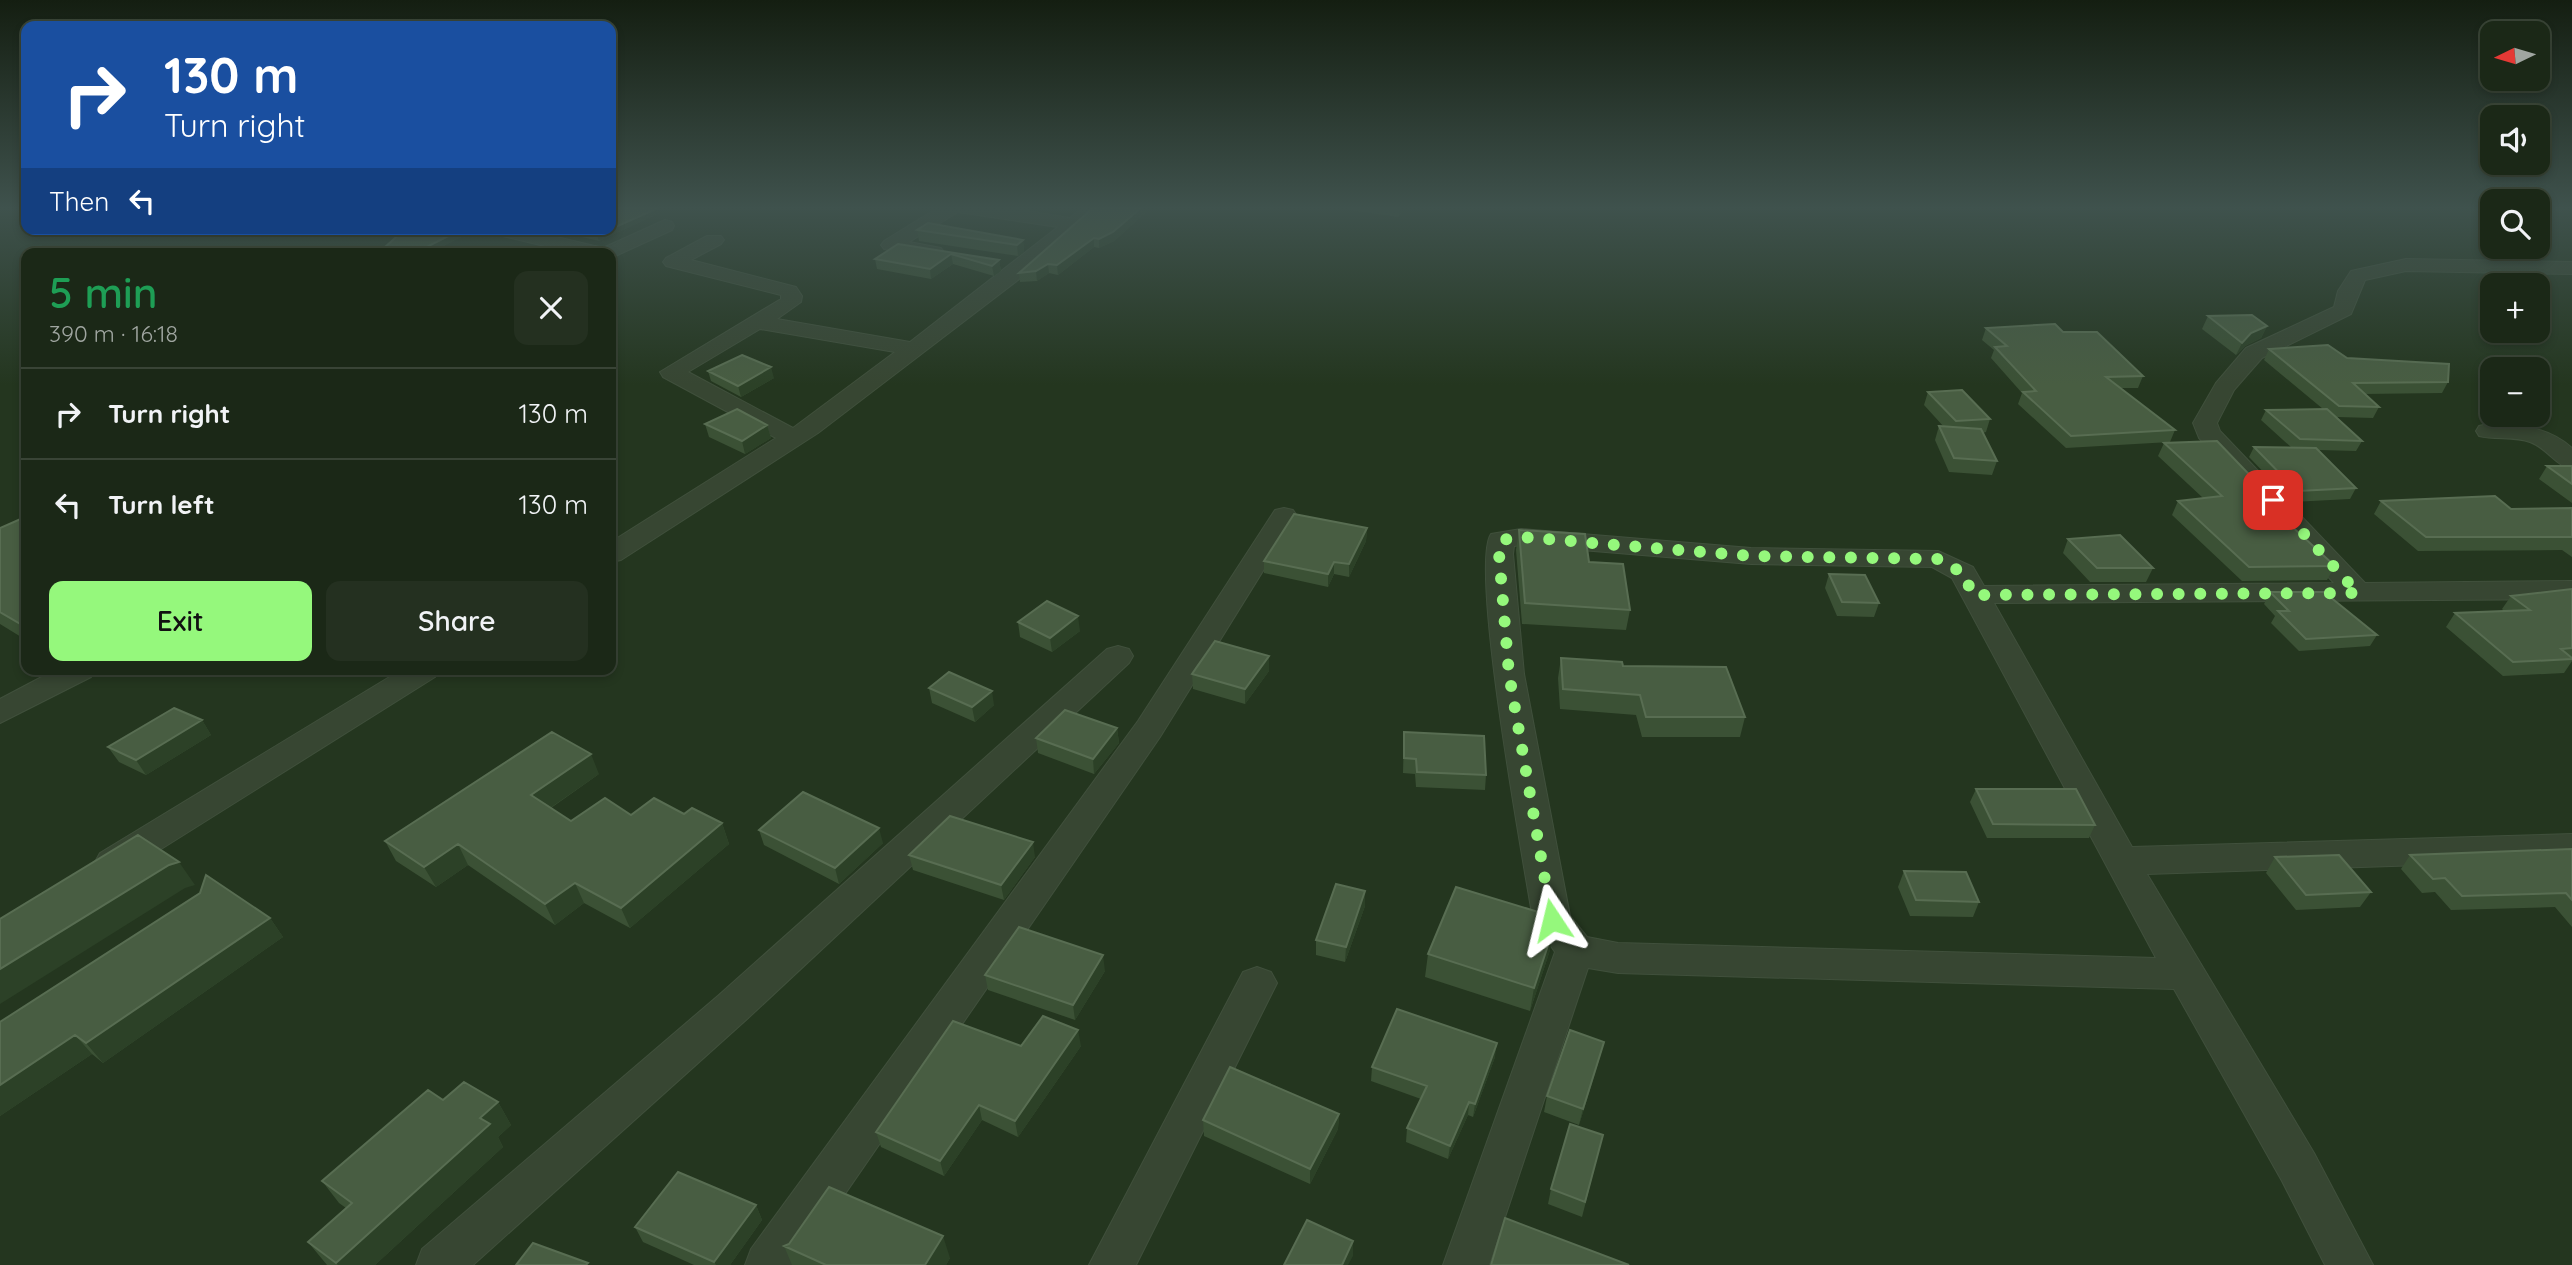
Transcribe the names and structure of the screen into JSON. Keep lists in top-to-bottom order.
{
  "north": "left",
  "page": {
    "map_buttons": ["+", "−"],
    "turn": ["130 m", "Turn right"],
    "then": "Then",
    "heading": ["5 min", "390 m · 16:18"],
    "list": [
      {
        "name": "Turn right",
        "value": "130 m"
      },
      {
        "name": "Turn left",
        "value": "130 m"
      }
    ],
    "buttons": ["Exit", "Share"]
  }
}
